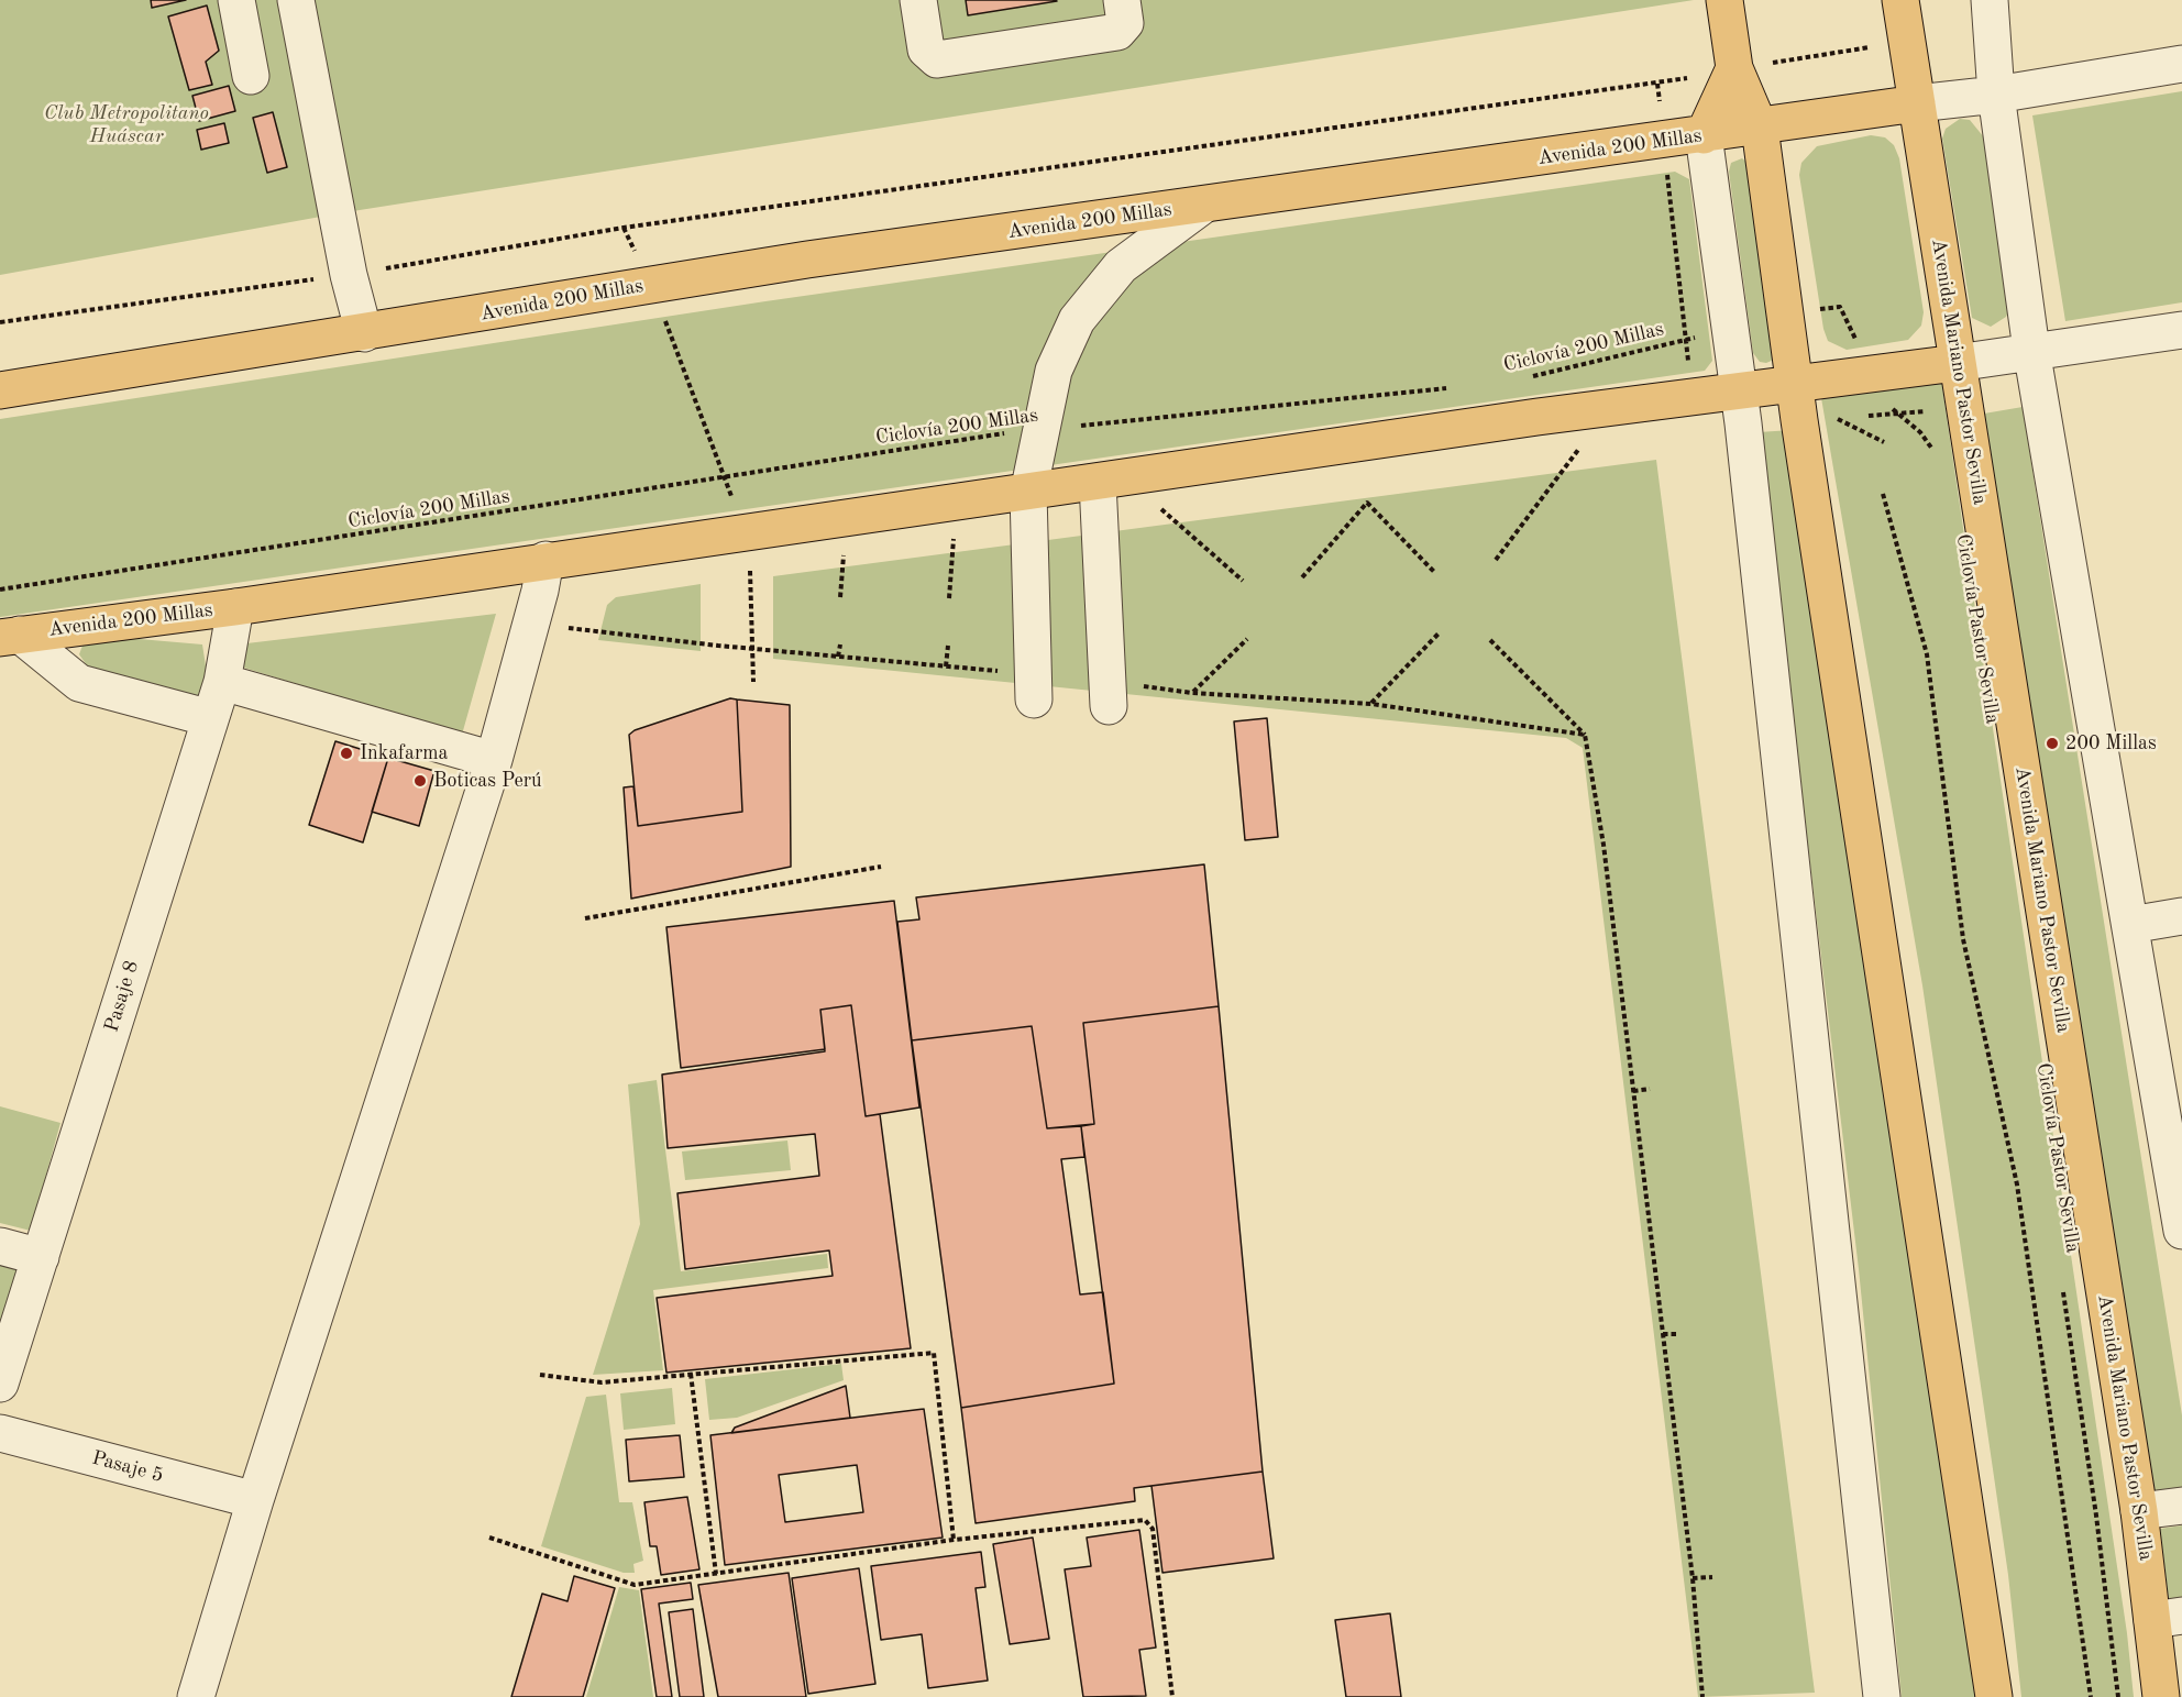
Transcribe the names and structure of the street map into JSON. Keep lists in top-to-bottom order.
{
  "streets": {
    "main road": ["Avenida 200 Millas", "Avenida Mariano Pastor Sevilla"],
    "street": ["Pasaje 8", "Pasaje 5"],
    "path": ["Ciclovía 200 Millas", "Ciclovía Pastor Sevilla"]
  },
  "crossings": [
    ["Avenida 200 Millas", "Avenida Mariano Pastor Sevilla"],
    ["Avenida 200 Millas", "Pasaje 8"]
  ],
  "parks": ["Club Metropolitano Huáscar"],
  "places": ["200 Millas", "Inkafarma", "Boticas Perú"]
}
